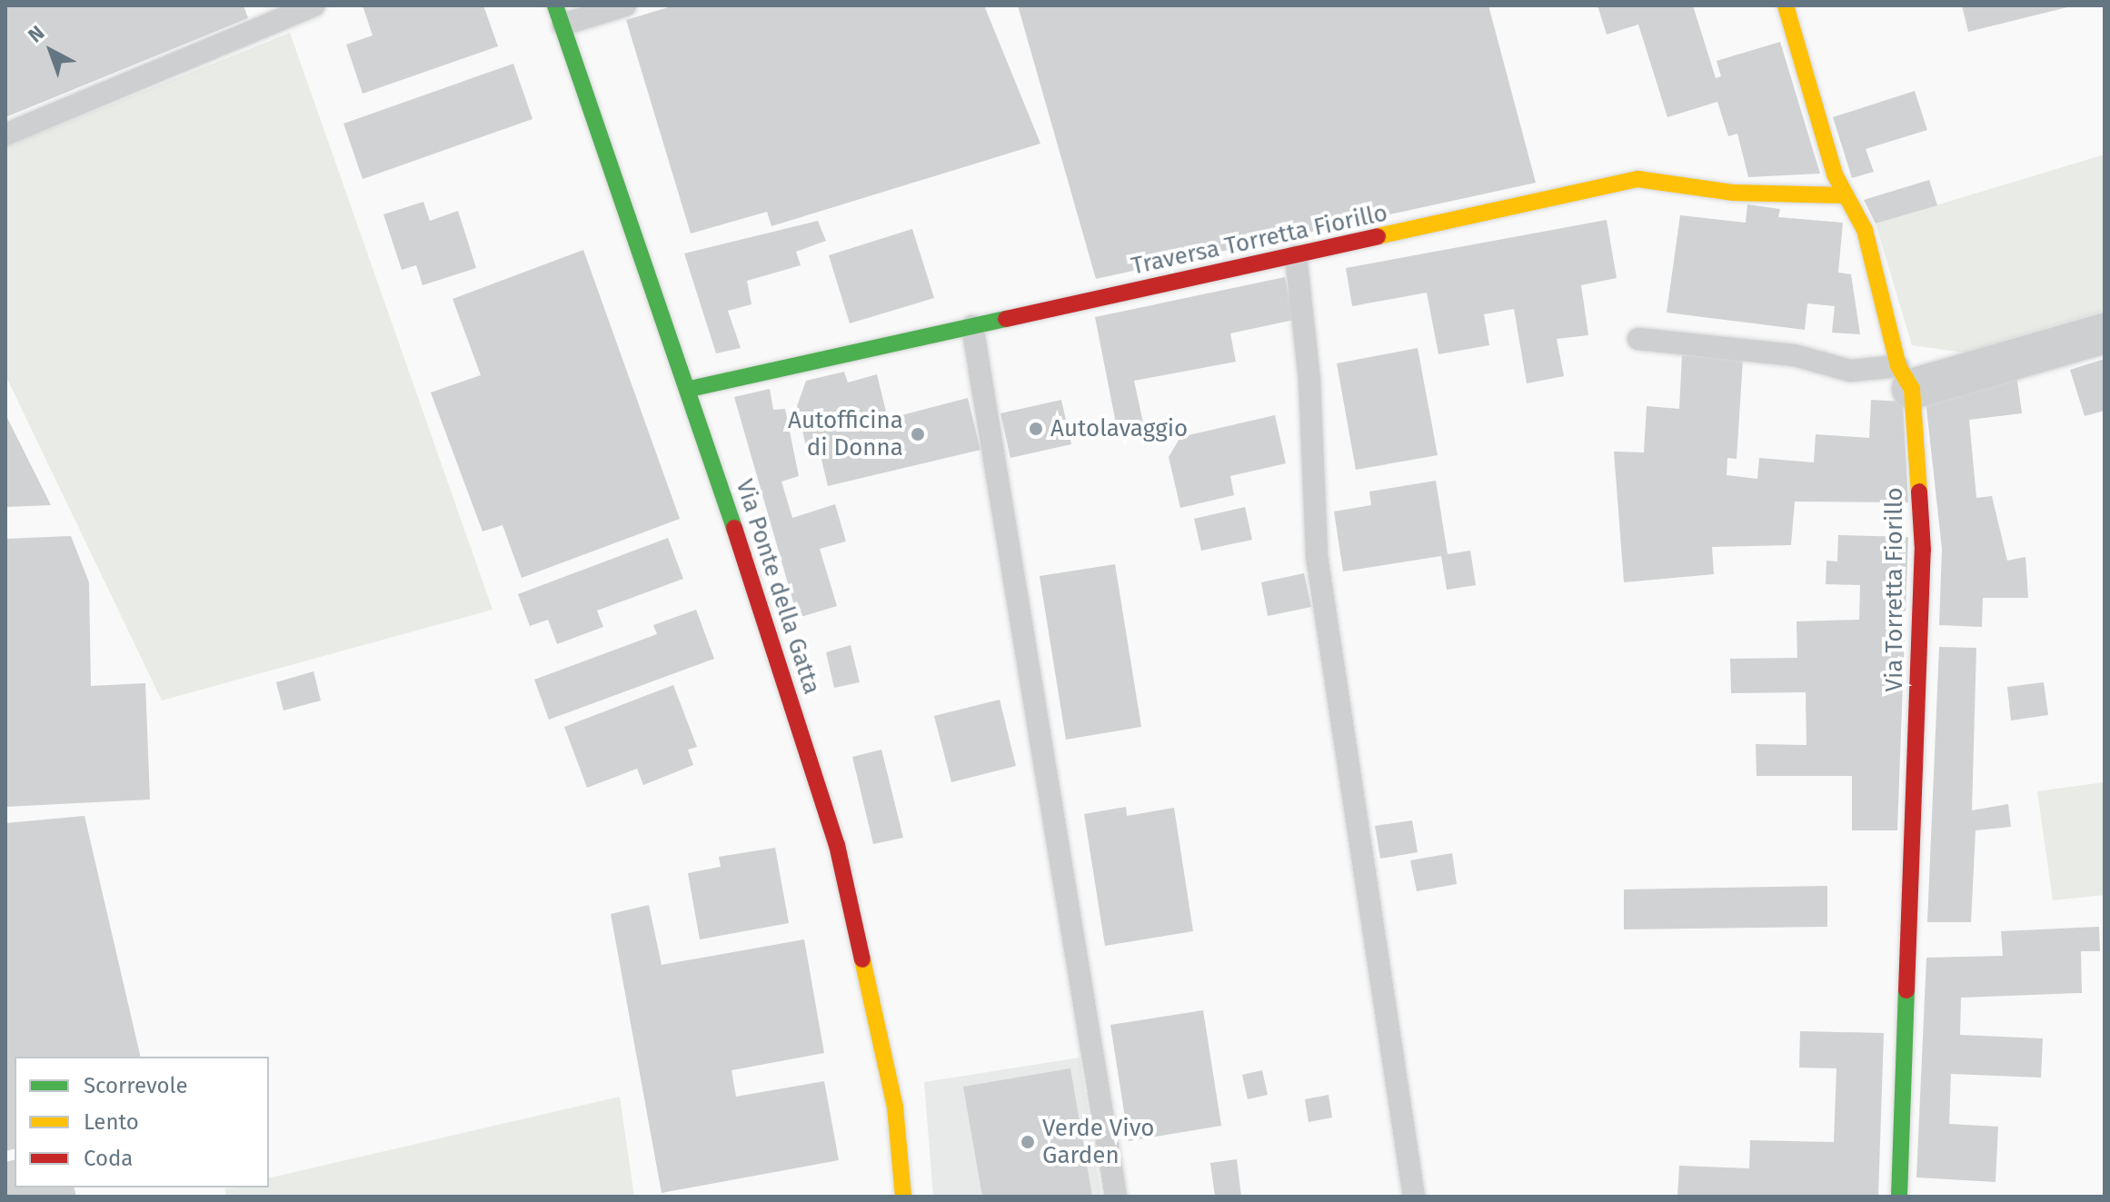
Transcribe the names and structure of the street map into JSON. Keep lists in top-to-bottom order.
{
  "streets": {
    "street": ["Traversa Torretta Fiorillo", "Via Ponte della Gatta", "Via Torretta Fiorillo"]
  },
  "crossings": [
    ["Traversa Torretta Fiorillo", "Via Ponte della Gatta"],
    ["Traversa Torretta Fiorillo", "Via Torretta Fiorillo"]
  ],
  "places": ["Autolavaggio", "Autofficina di Donna", "Verde Vivo Garden"],
  "legend": ["Scorrevole", "Lento", "Coda"],
  "north": "top left"
}
